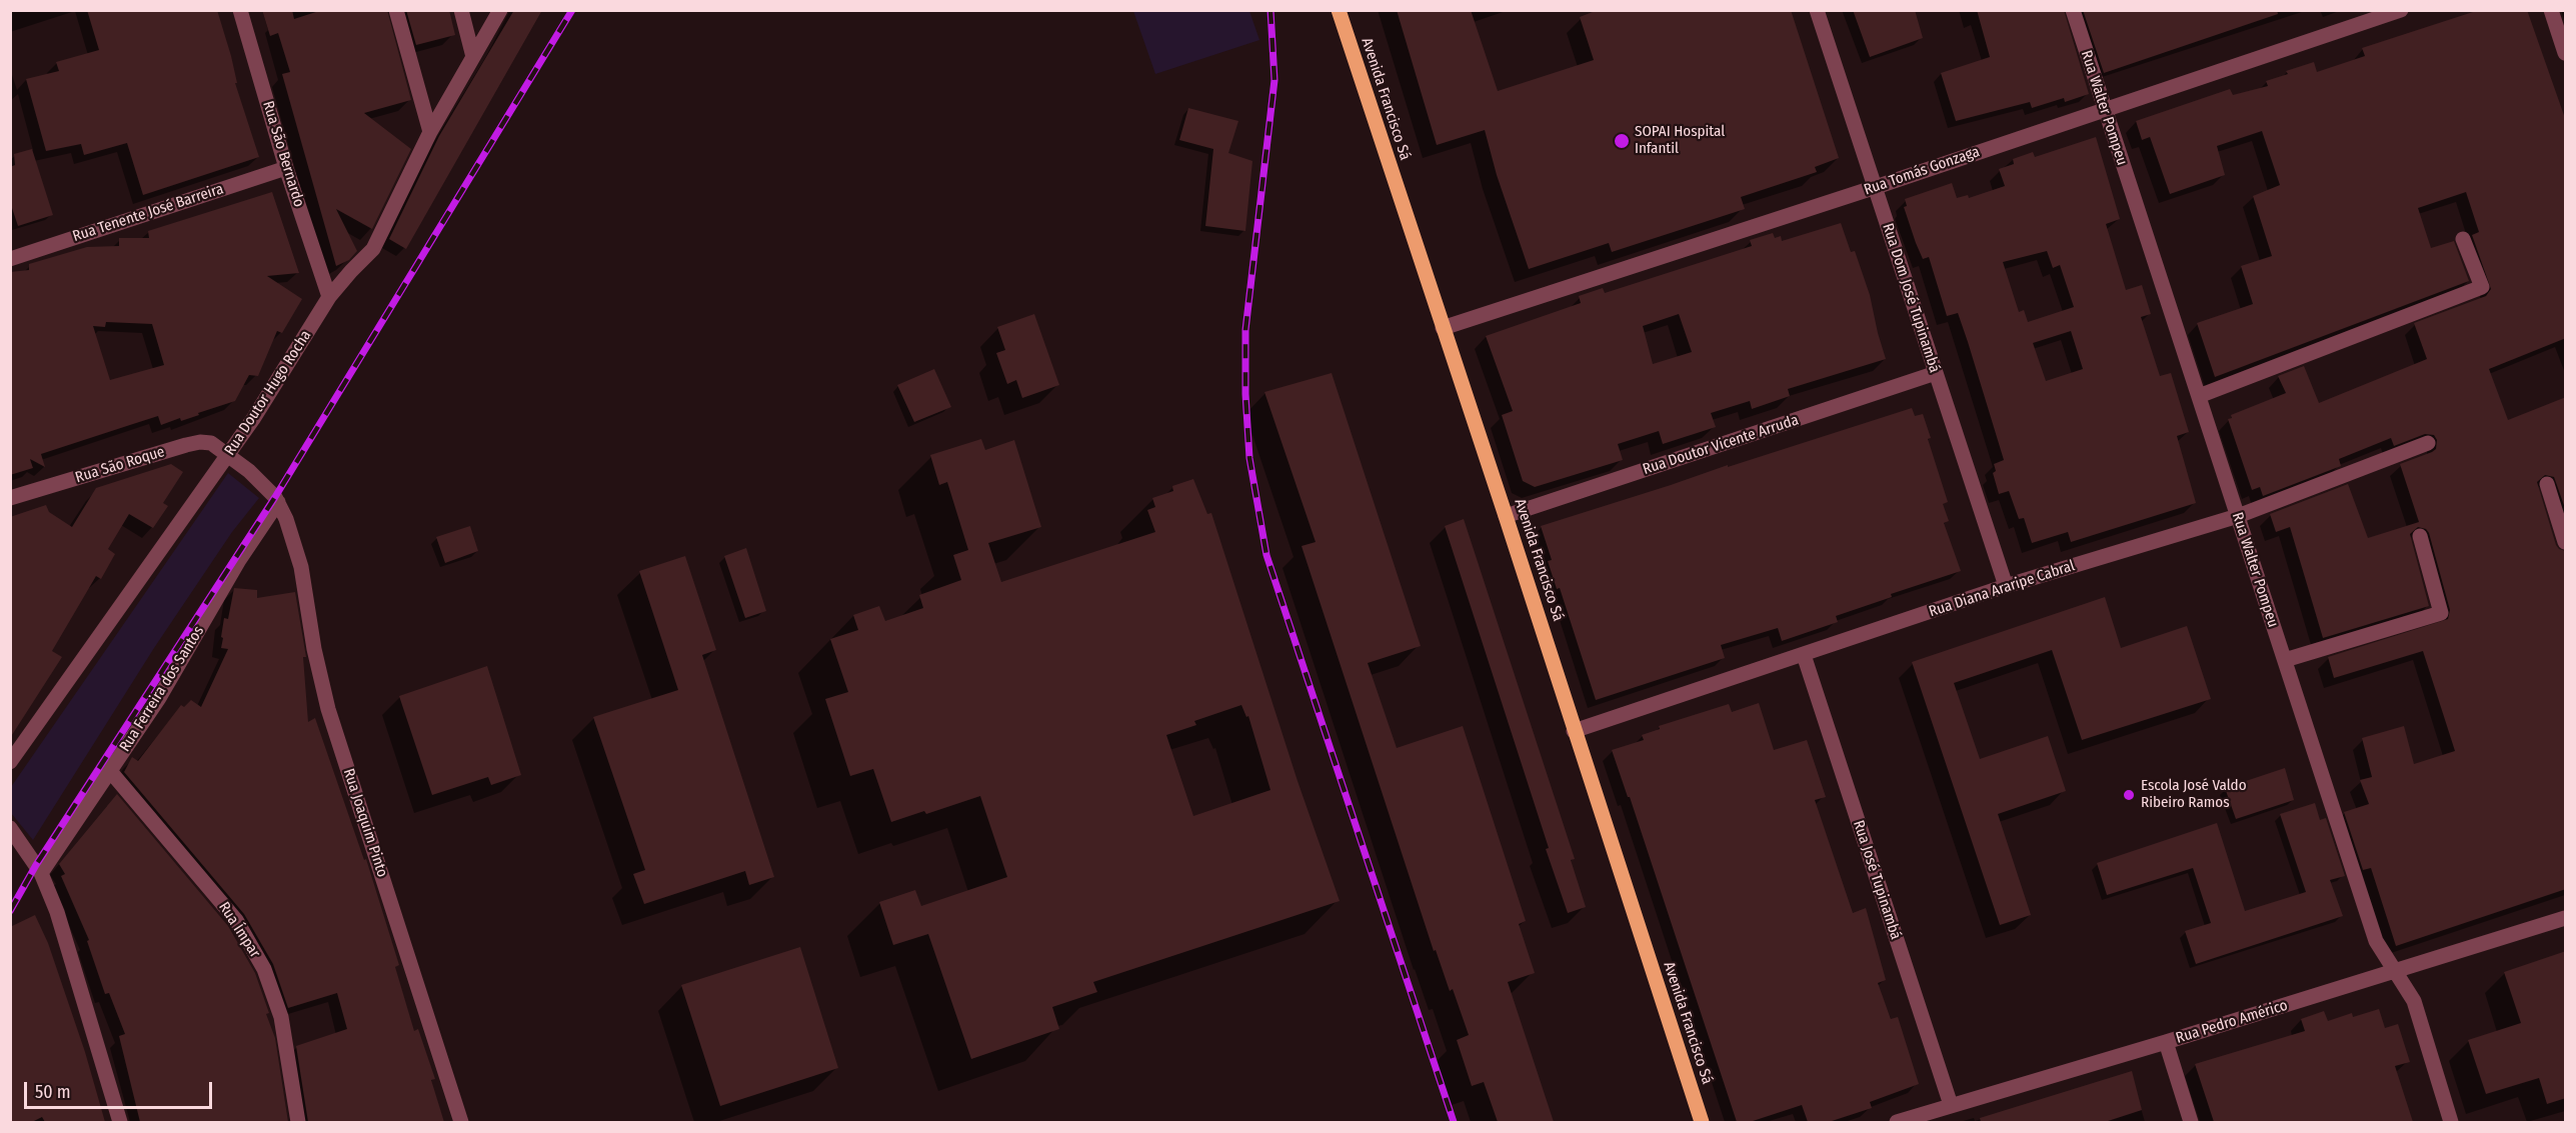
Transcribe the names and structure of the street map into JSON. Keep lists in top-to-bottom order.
{
  "streets": {
    "main road": ["Avenida Francisco Sá"],
    "street": [
      "Rua Walter Pompeu",
      "Rua São Bernardo",
      "Rua Tomás Gonzaga",
      "Rua Tenente José Barreira",
      "Rua Dom José Tupinambá",
      "Rua Doutor Hugo Rocha",
      "Rua Doutor Vicente Arruda",
      "Rua São Roque",
      "Rua Diana Araripe Cabral",
      "Rua Ferreira dos Santos",
      "Rua Joaquim Pinto",
      "Rua José Tupinambá",
      "Rua Ímpar",
      "Rua Pedro Américo"
    ]
  },
  "crossings": [
    ["Avenida Francisco Sá", "Rua Tomás Gonzaga"],
    ["Avenida Francisco Sá", "Rua Doutor Vicente Arruda"],
    ["Avenida Francisco Sá", "Rua Diana Araripe Cabral"],
    ["Rua Walter Pompeu", "Rua Tomás Gonzaga"],
    ["Rua Walter Pompeu", "Rua Diana Araripe Cabral"],
    ["Rua Walter Pompeu", "Rua Pedro Américo"],
    ["Rua São Bernardo", "Rua Tenente José Barreira"],
    ["Rua São Bernardo", "Rua Doutor Hugo Rocha"],
    ["Rua Tomás Gonzaga", "Rua Dom José Tupinambá"],
    ["Rua Dom José Tupinambá", "Rua Doutor Vicente Arruda"],
    ["Rua Dom José Tupinambá", "Rua Diana Araripe Cabral"],
    ["Rua Doutor Hugo Rocha", "Rua São Roque"],
    ["Rua Diana Araripe Cabral", "Rua José Tupinambá"],
    ["Rua Ferreira dos Santos", "Rua Joaquim Pinto"],
    ["Rua Ferreira dos Santos", "Rua Ímpar"],
    ["Rua José Tupinambá", "Rua Pedro Américo"]
  ],
  "places": ["SOPAI Hospital Infantil", "Escola José Valdo Ribeiro Ramos"],
  "scale_bar": "50 m"
}
